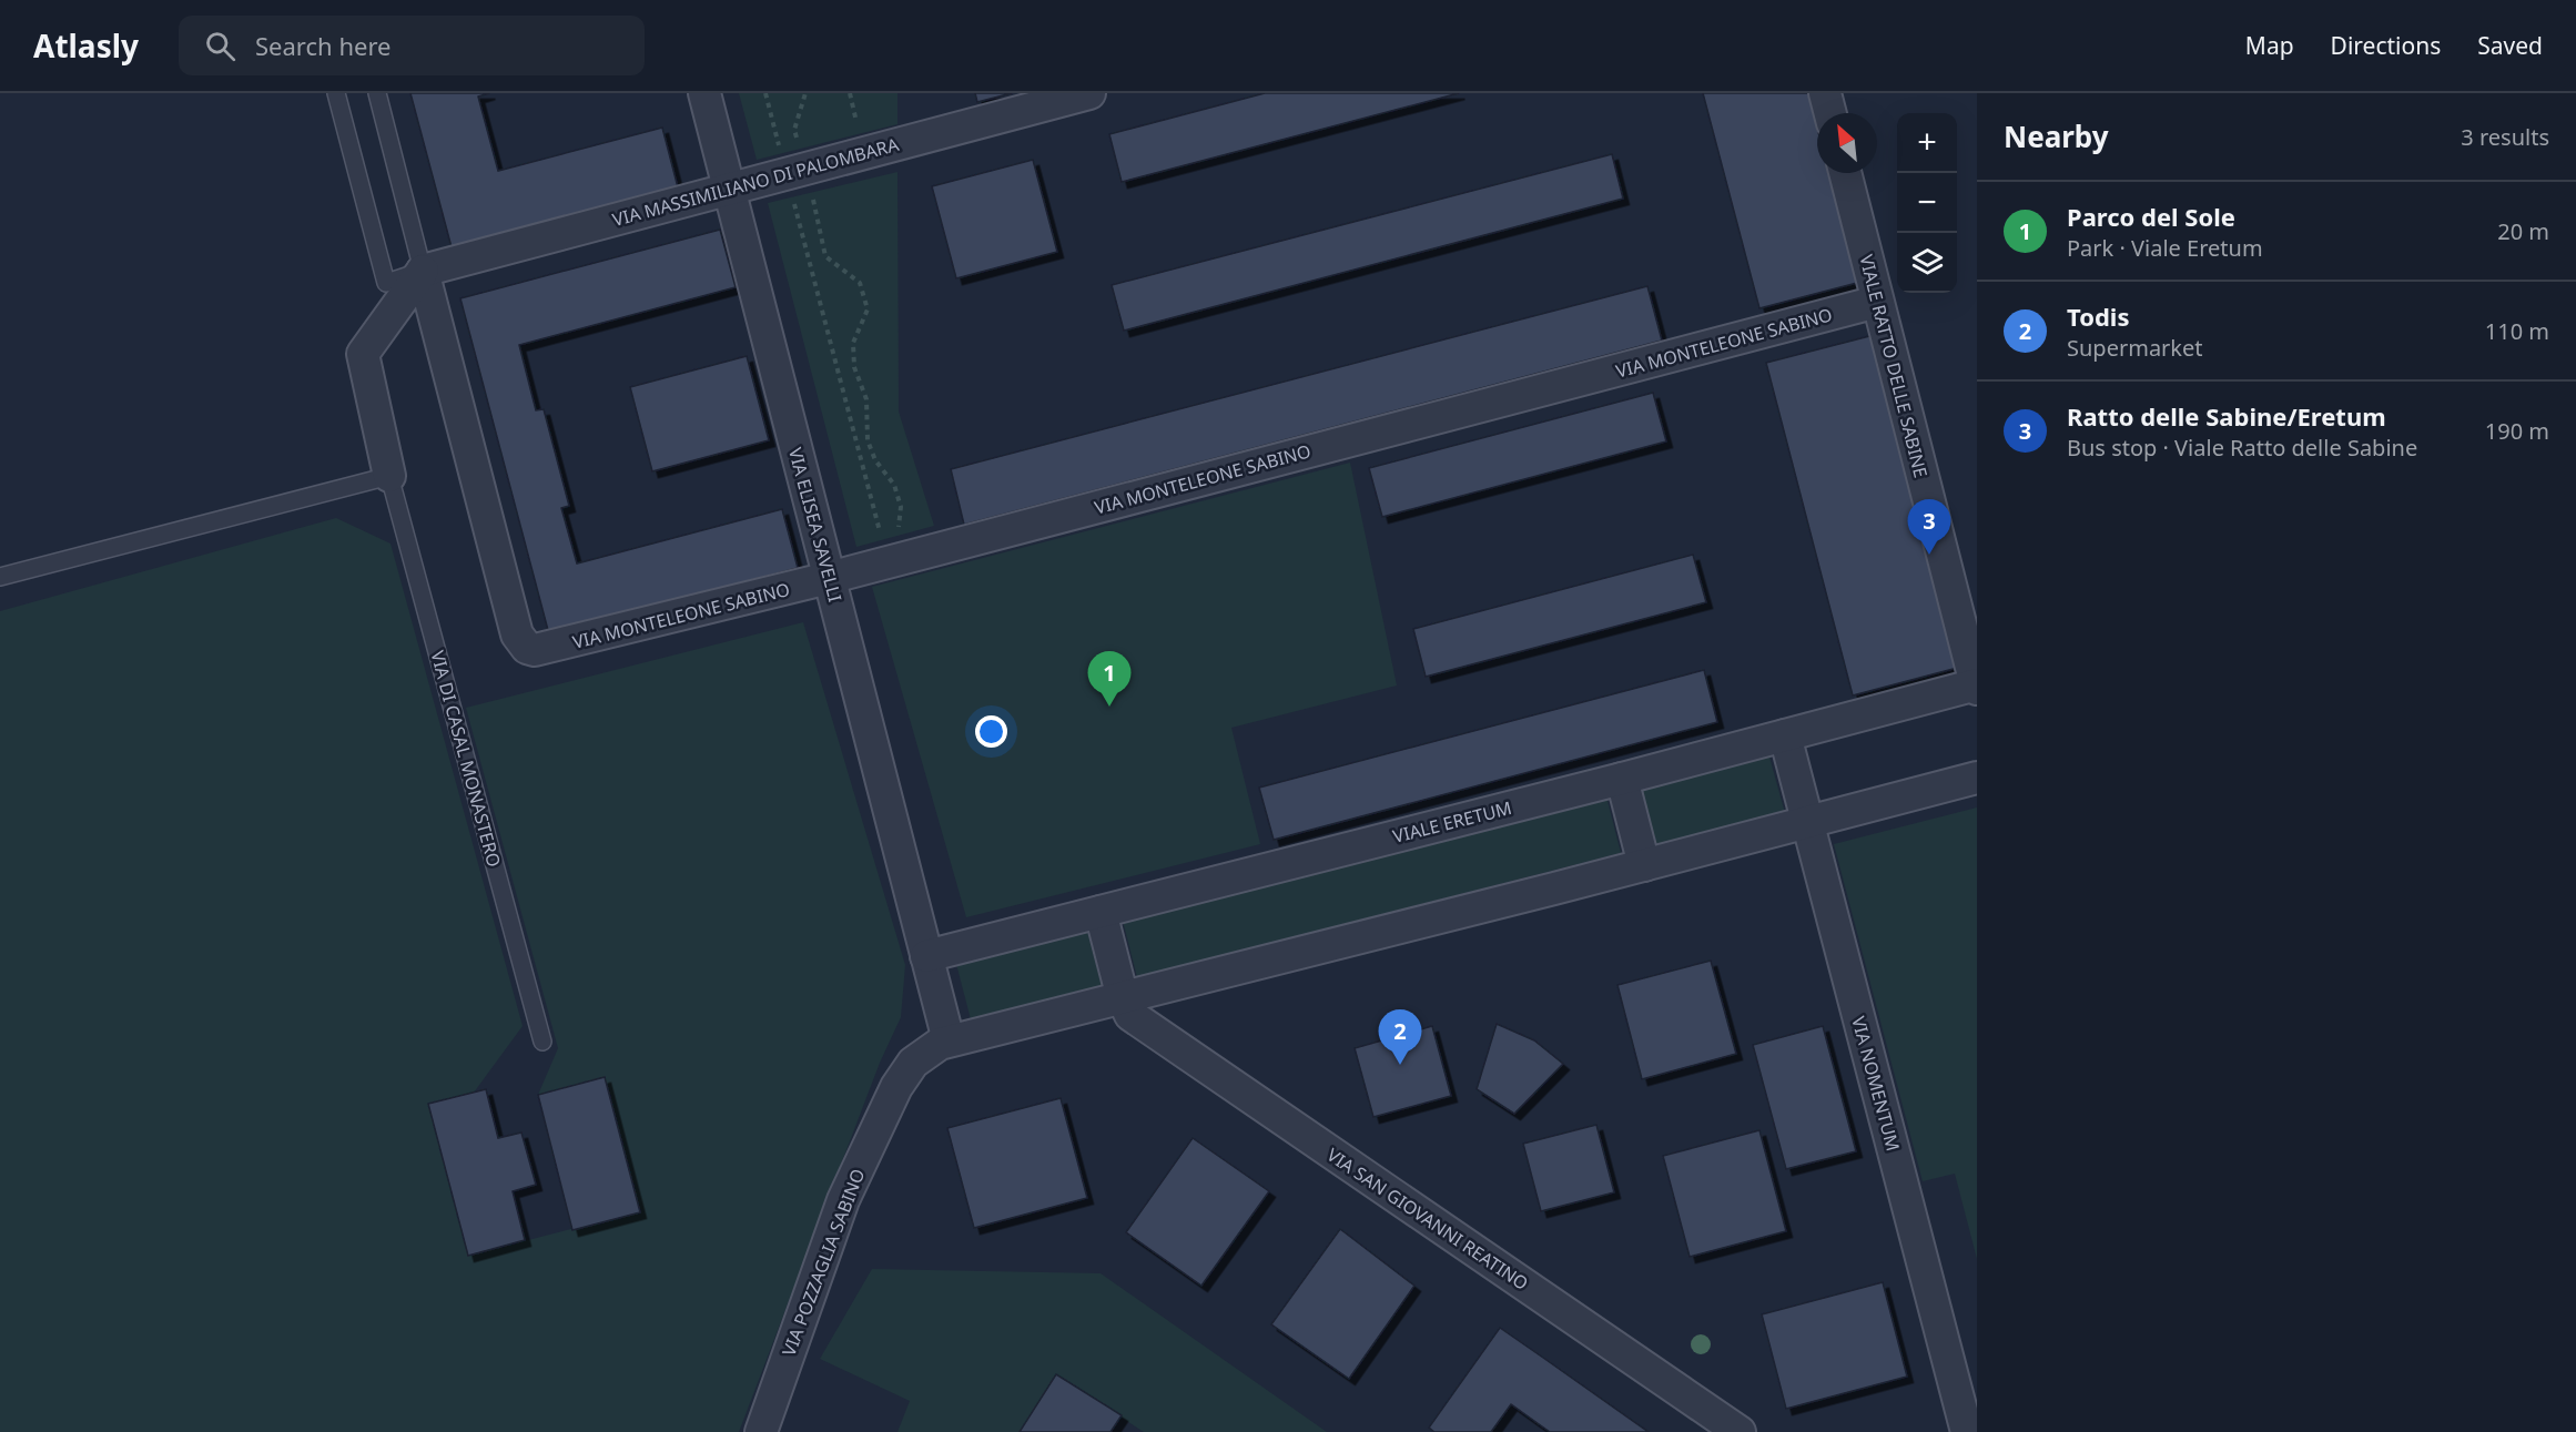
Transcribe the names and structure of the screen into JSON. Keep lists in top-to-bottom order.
{
  "streets": {
    "street": [
      "VIA MASSIMILIANO DI PALOMBARA",
      "VIA MONTELEONE SABINO",
      "VIALE RATTO DELLE SABINE",
      "VIA ELISEA SAVELLI",
      "VIA DI CASAL MONASTERO",
      "VIALE ERETUM",
      "VIA NOMENTUM",
      "VIA SAN GIOVANNI REATINO",
      "VIA POZZAGLIA SABINO"
    ]
  },
  "crossings": [
    ["VIA MASSIMILIANO DI PALOMBARA", "VIA MONTELEONE SABINO"],
    ["VIA MASSIMILIANO DI PALOMBARA", "VIA ELISEA SAVELLI"],
    ["VIA MASSIMILIANO DI PALOMBARA", "VIA DI CASAL MONASTERO"],
    ["VIA MONTELEONE SABINO", "VIALE RATTO DELLE SABINE"],
    ["VIA MONTELEONE SABINO", "VIA ELISEA SAVELLI"],
    ["VIA MONTELEONE SABINO", "VIA DI CASAL MONASTERO"],
    ["VIALE RATTO DELLE SABINE", "VIALE ERETUM"],
    ["VIA ELISEA SAVELLI", "VIALE ERETUM"],
    ["VIA ELISEA SAVELLI", "VIA POZZAGLIA SABINO"],
    ["VIALE ERETUM", "VIA NOMENTUM"]
  ],
  "north": "top left",
  "page": {
    "header": "Atlasly",
    "search": "Search here",
    "nav": ["Map", "Directions", "Saved"],
    "heading": ["Nearby", "3 results"],
    "map_buttons": ["+", "−"],
    "list": [
      {
        "mark": "1",
        "name": "Parco del Sole",
        "note": "Park · Viale Eretum",
        "value": "20 m"
      },
      {
        "mark": "2",
        "name": "Todis",
        "note": "Supermarket",
        "value": "110 m"
      },
      {
        "mark": "3",
        "name": "Ratto delle Sabine/Eretum",
        "note": "Bus stop · Viale Ratto delle Sabine",
        "value": "190 m"
      }
    ],
    "pins": ["3", "1", "2"]
  }
}
